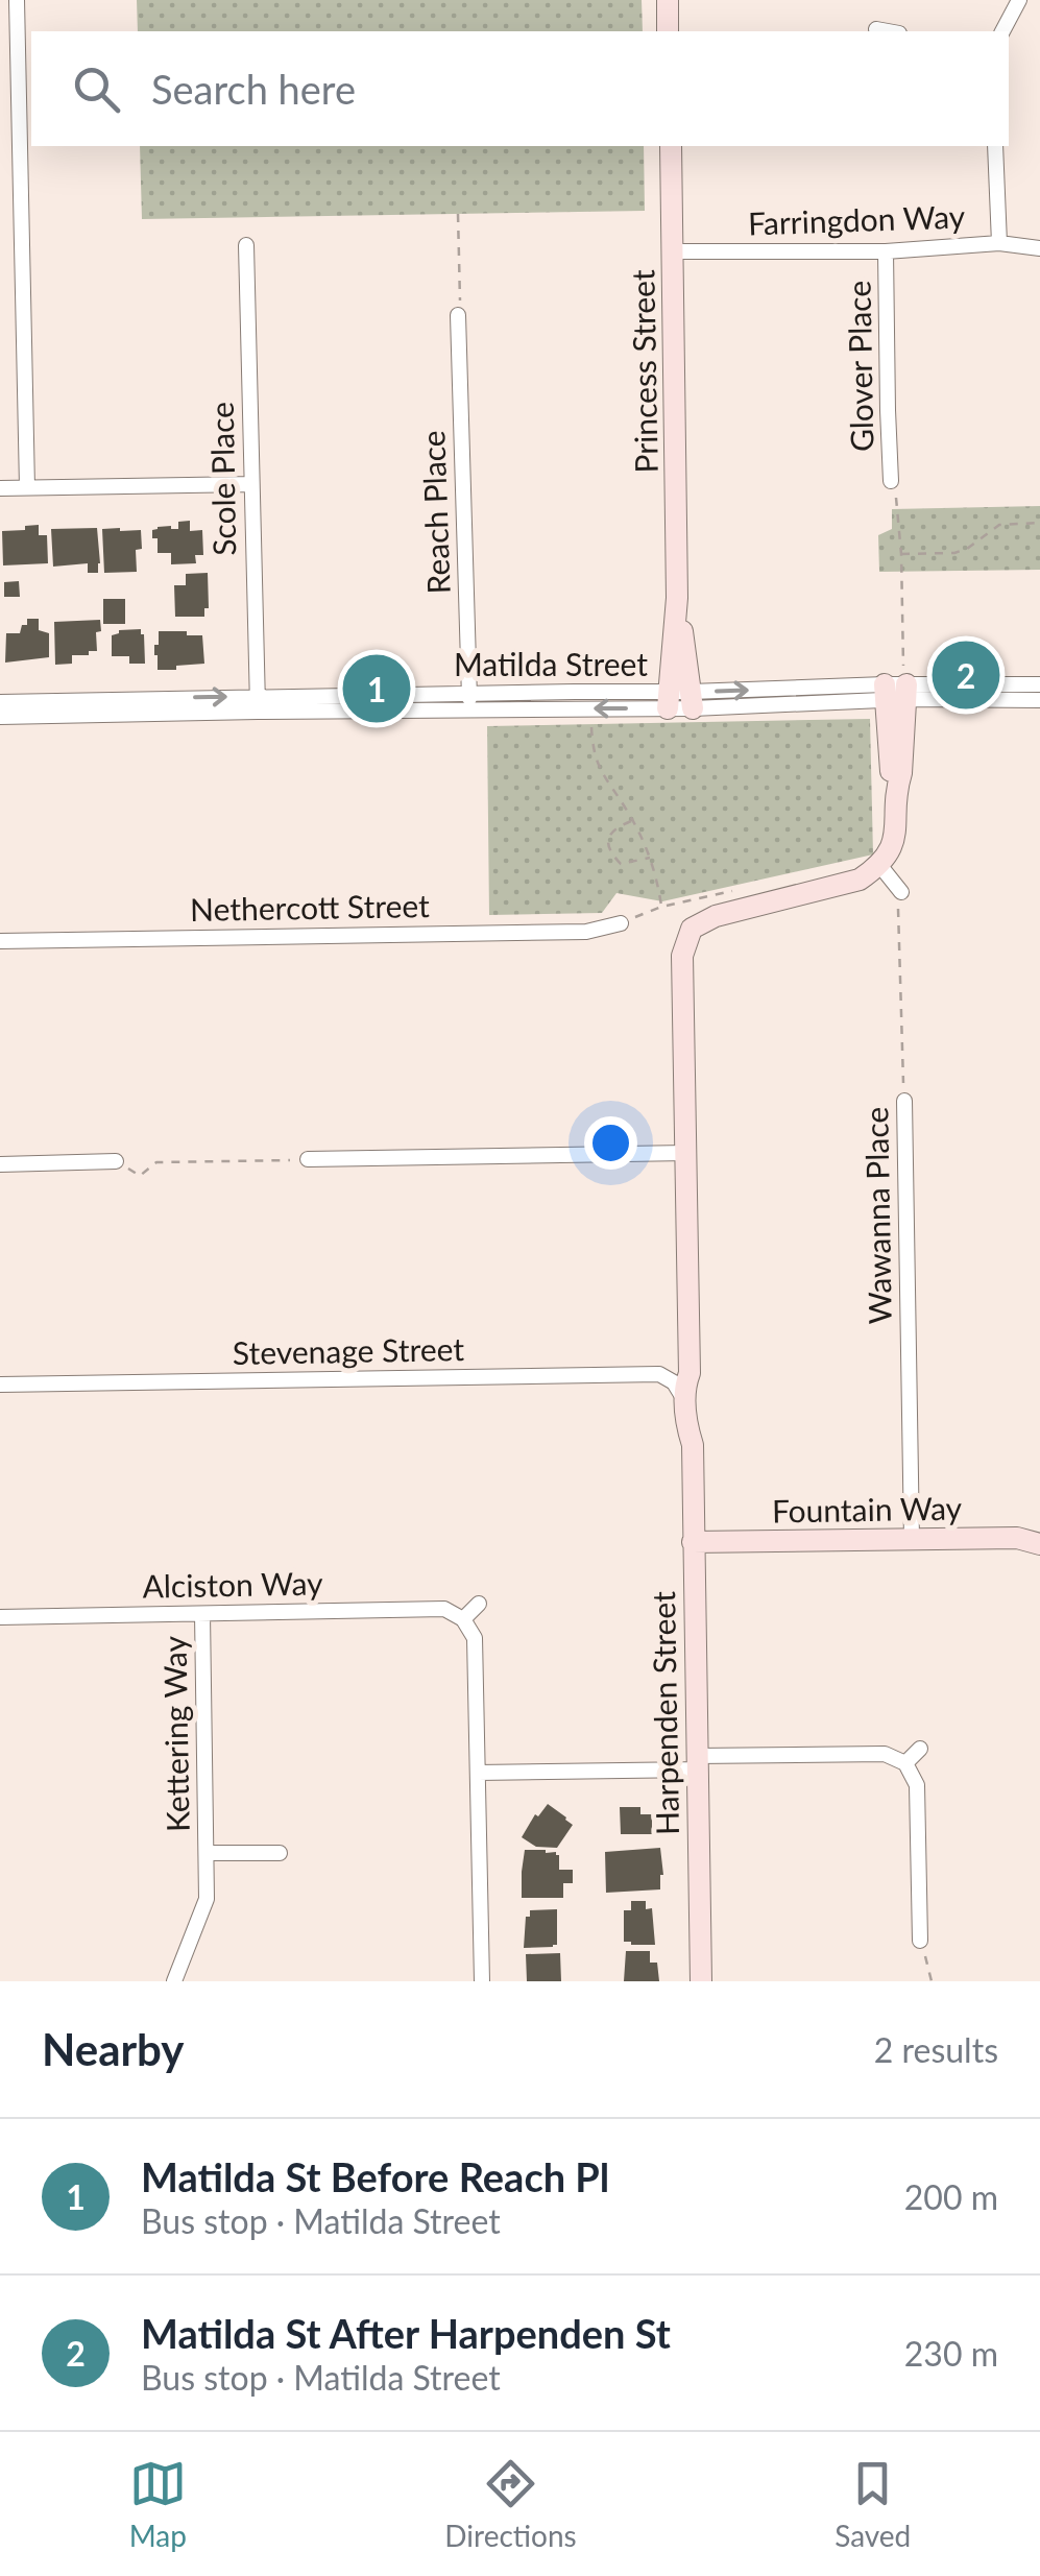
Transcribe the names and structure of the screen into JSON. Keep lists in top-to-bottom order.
{
  "streets": {
    "street": [
      "Farringdon Way",
      "Glover Place",
      "Princess Street",
      "Scole Place",
      "Reach Place",
      "Matilda Street",
      "Nethercott Street",
      "Wawanna Place",
      "Stevenage Street",
      "Fountain Way",
      "Alciston Way",
      "Harpenden Street",
      "Kettering Way"
    ]
  },
  "crossings": [
    ["Farringdon Way", "Glover Place"],
    ["Farringdon Way", "Princess Street"],
    ["Princess Street", "Matilda Street"],
    ["Scole Place", "Matilda Street"],
    ["Reach Place", "Matilda Street"],
    ["Wawanna Place", "Fountain Way"],
    ["Stevenage Street", "Harpenden Street"],
    ["Fountain Way", "Harpenden Street"],
    ["Alciston Way", "Kettering Way"]
  ],
  "page": {
    "search": "Search here",
    "pins": ["2", "1"],
    "heading": ["Nearby", "2 results"],
    "list": [
      {
        "mark": "1",
        "name": "Matilda St Before Reach Pl",
        "note": "Bus stop · Matilda Street",
        "value": "200 m"
      },
      {
        "mark": "2",
        "name": "Matilda St After Harpenden St",
        "note": "Bus stop · Matilda Street",
        "value": "230 m"
      }
    ],
    "nav": ["Map", "Directions", "Saved"]
  }
}
